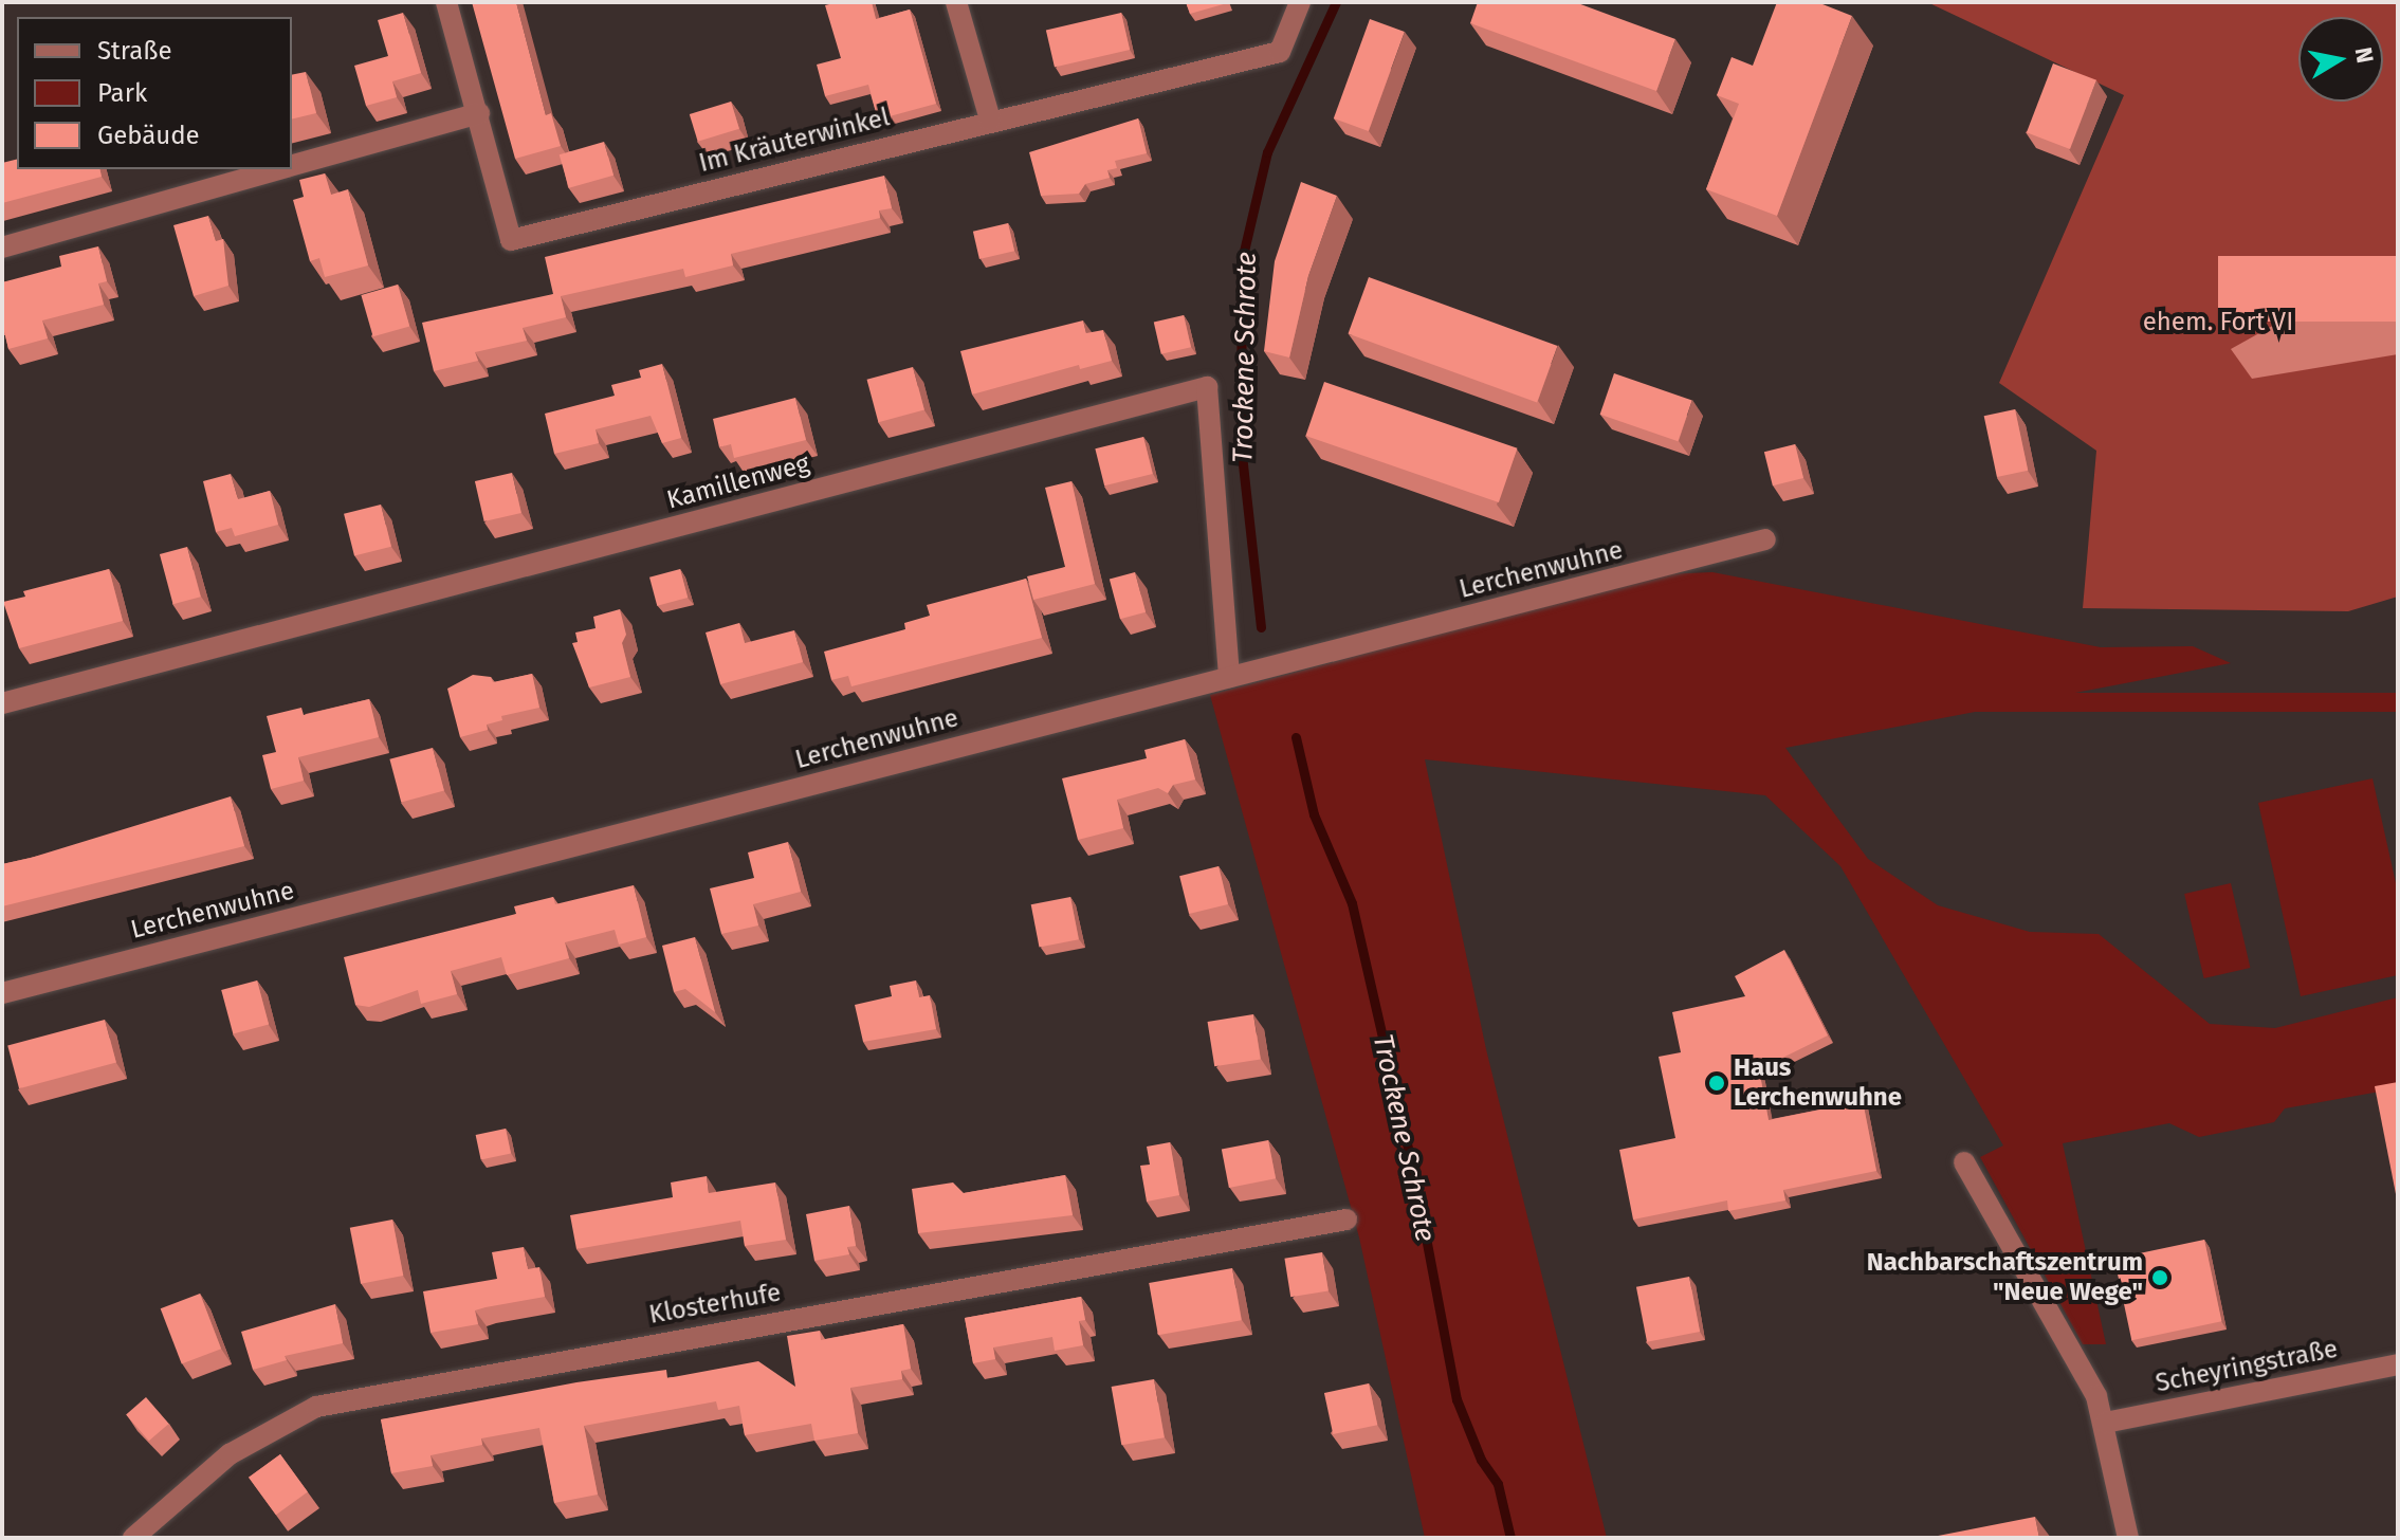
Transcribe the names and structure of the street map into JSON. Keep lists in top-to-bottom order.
{
  "streets": {
    "street": [
      "Im Kräuterwinkel",
      "Kamillenweg",
      "Lerchenwuhne",
      "Klosterhufe",
      "Scheyringstraße"
    ]
  },
  "crossings": [
    ["Kamillenweg", "Lerchenwuhne"]
  ],
  "water": ["Trockene Schrote"],
  "parks": ["ehem. Fort VI"],
  "places": ["Haus Lerchenwuhne", "Nachbarschaftszentrum \"Neue Wege\""],
  "legend": ["Straße", "Park", "Gebäude"],
  "north": "right"
}
